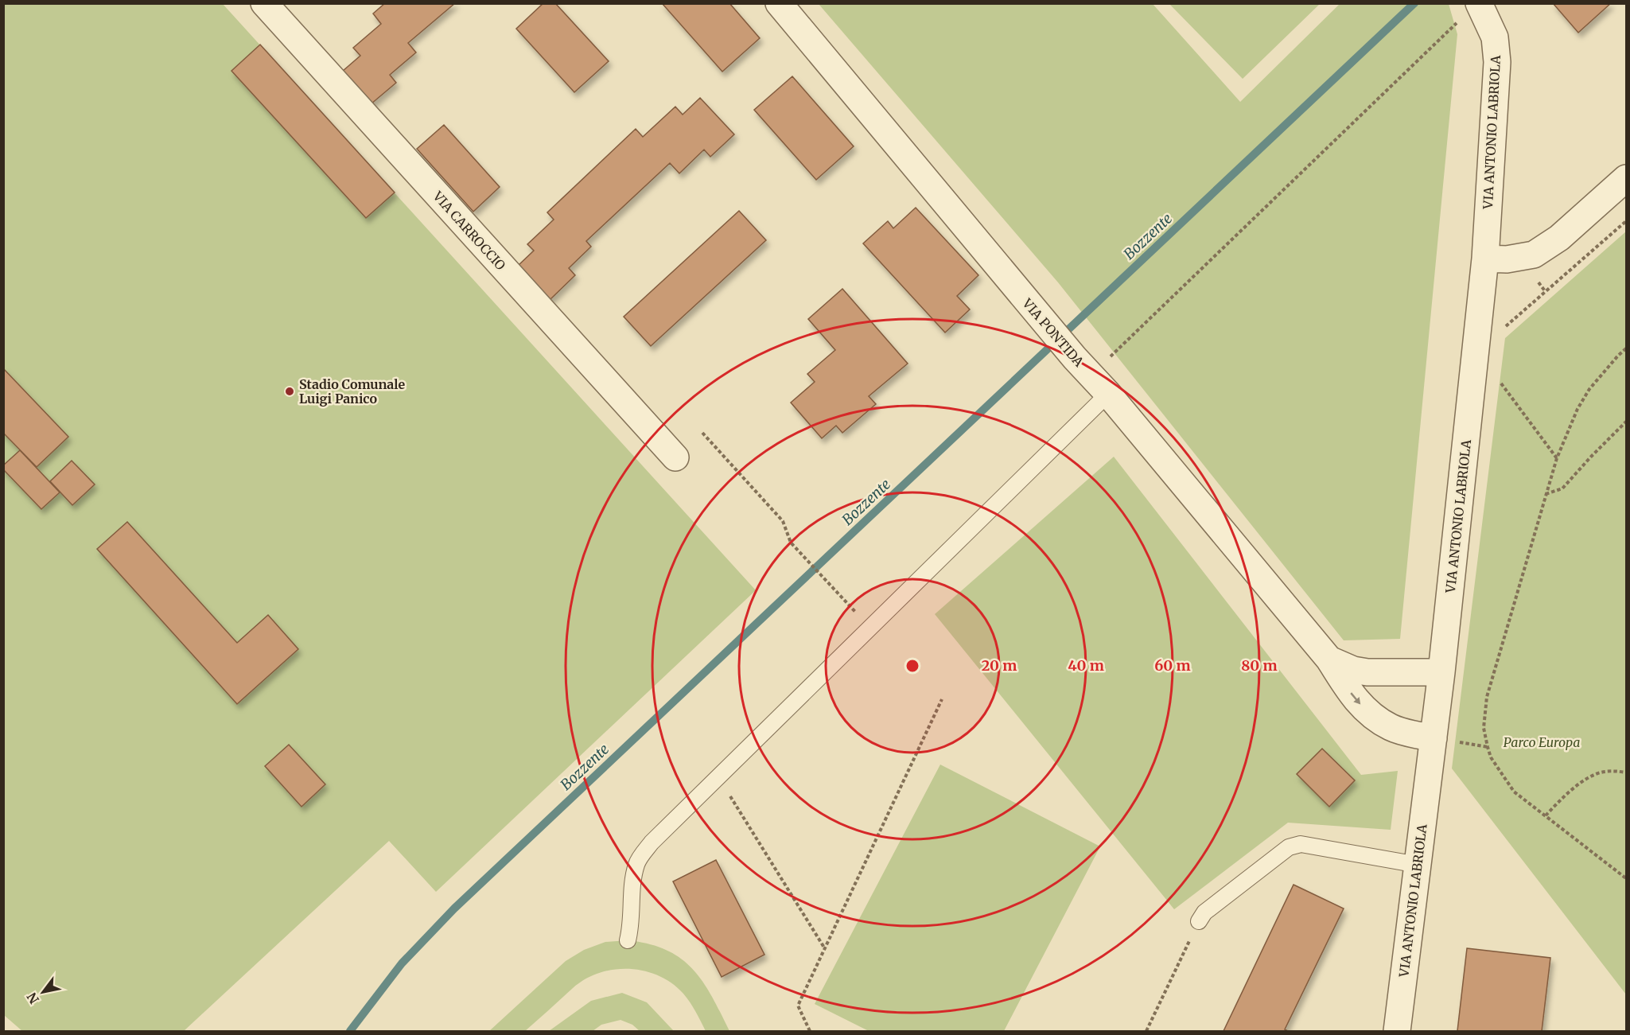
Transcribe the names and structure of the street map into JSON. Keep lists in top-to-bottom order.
{
  "streets": {
    "street": ["VIA ANTONIO LABRIOLA", "VIA CARROCCIO", "VIA PONTIDA"]
  },
  "crossings": [
    ["VIA ANTONIO LABRIOLA", "VIA PONTIDA"]
  ],
  "water": ["Bozzente"],
  "parks": ["Parco Europa"],
  "places": ["Stadio Comunale Luigi Panico"],
  "north": "bottom left",
  "rings": [
    "20 m",
    "40 m",
    "60 m",
    "80 m"
  ]
}
